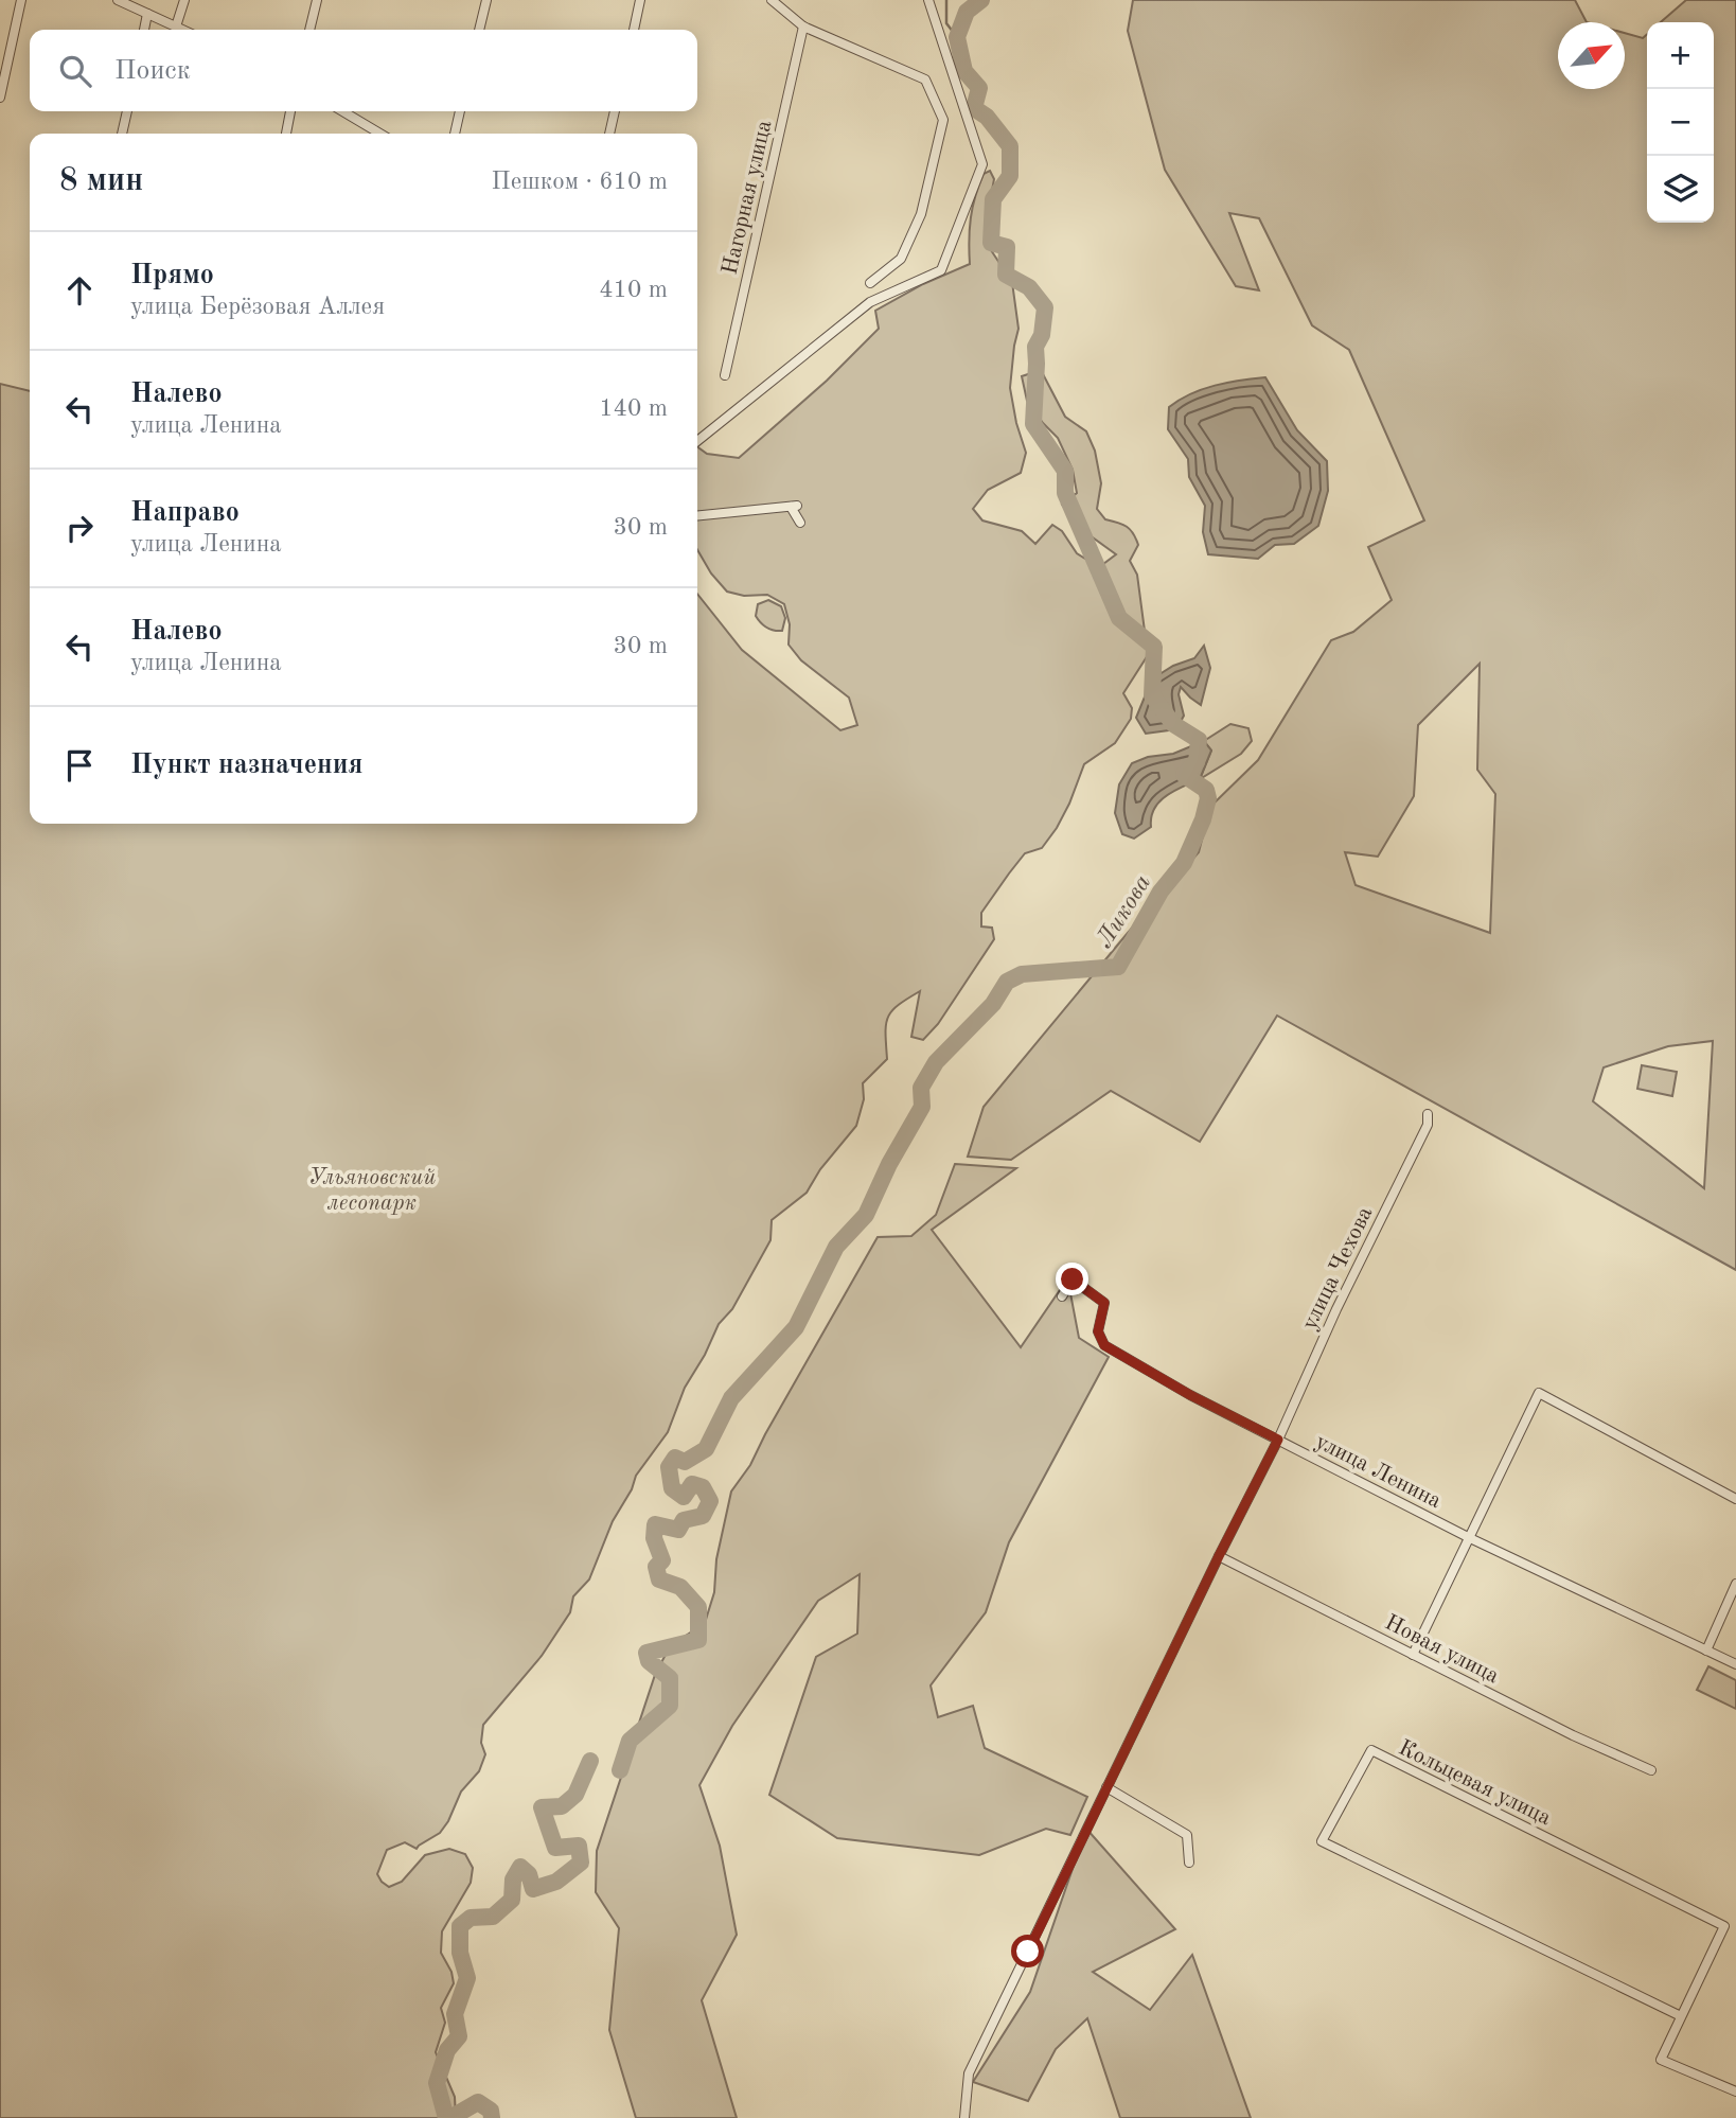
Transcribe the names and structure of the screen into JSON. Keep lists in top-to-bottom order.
{
  "streets": {
    "street": [
      "Нагорная улица",
      "улица Чехова",
      "улица Ленина",
      "Новая улица",
      "Кольцевая улица"
    ]
  },
  "crossings": [
    ["улица Чехова", "улица Ленина"],
    ["улица Чехова", "Новая улица"]
  ],
  "water": ["Ликова"],
  "parks": ["Ульяновский лесопарк"],
  "north": "top right",
  "page": {
    "map_buttons": ["+", "−"],
    "search": "Поиск",
    "heading": ["8 мин", "Пешком · 610 m"],
    "list": [
      ["Прямо", "улица Берёзовая Аллея", "410 m"],
      ["Налево", "улица Ленина", "140 m"],
      ["Направо", "улица Ленина", "30 m"],
      ["Налево", "улица Ленина", "30 m"],
      "Пункт назначения"
    ]
  }
}
